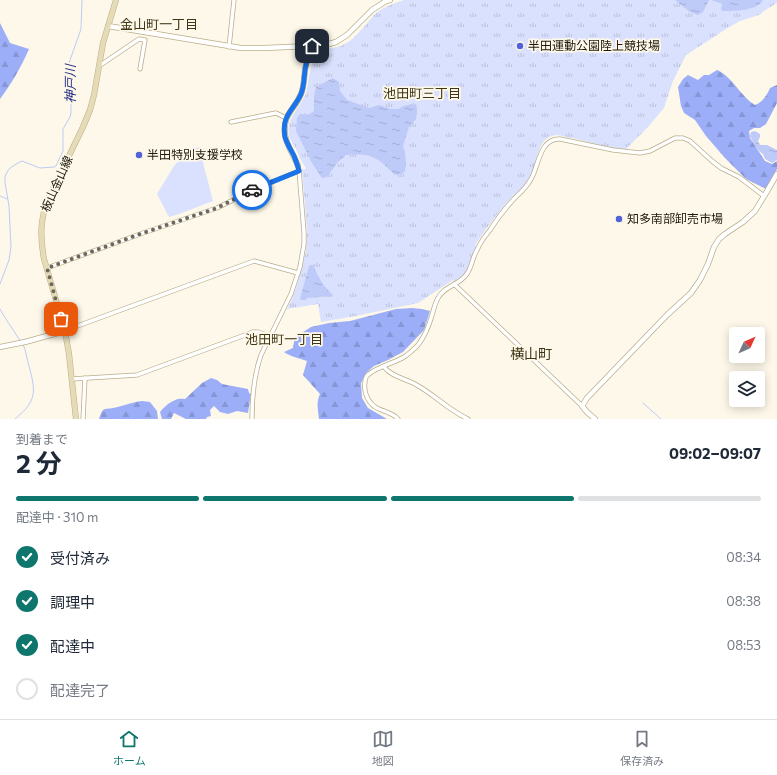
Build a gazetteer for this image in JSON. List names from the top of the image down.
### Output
{
  "streets": {
    "main road": ["板山金山線"]
  },
  "districts": [
    "金山町一丁目",
    "池田町三丁目",
    "池田町一丁目",
    "横山町"
  ],
  "water": ["神戸川"],
  "places": ["半田運動公園陸上競技場", "半田特別支援学校", "知多南部卸売市場"],
  "north": "top right",
  "page": {
    "heading": ["2 分", "到着まで", "09:02–09:07"],
    "bar": "配達中 · 310 m",
    "list": [
      ["受付済み", "08:34"],
      ["調理中", "08:38"],
      ["配達中", "08:53"],
      "配達完了"
    ],
    "tabs": ["ホーム", "地図", "保存済み"]
  }
}
